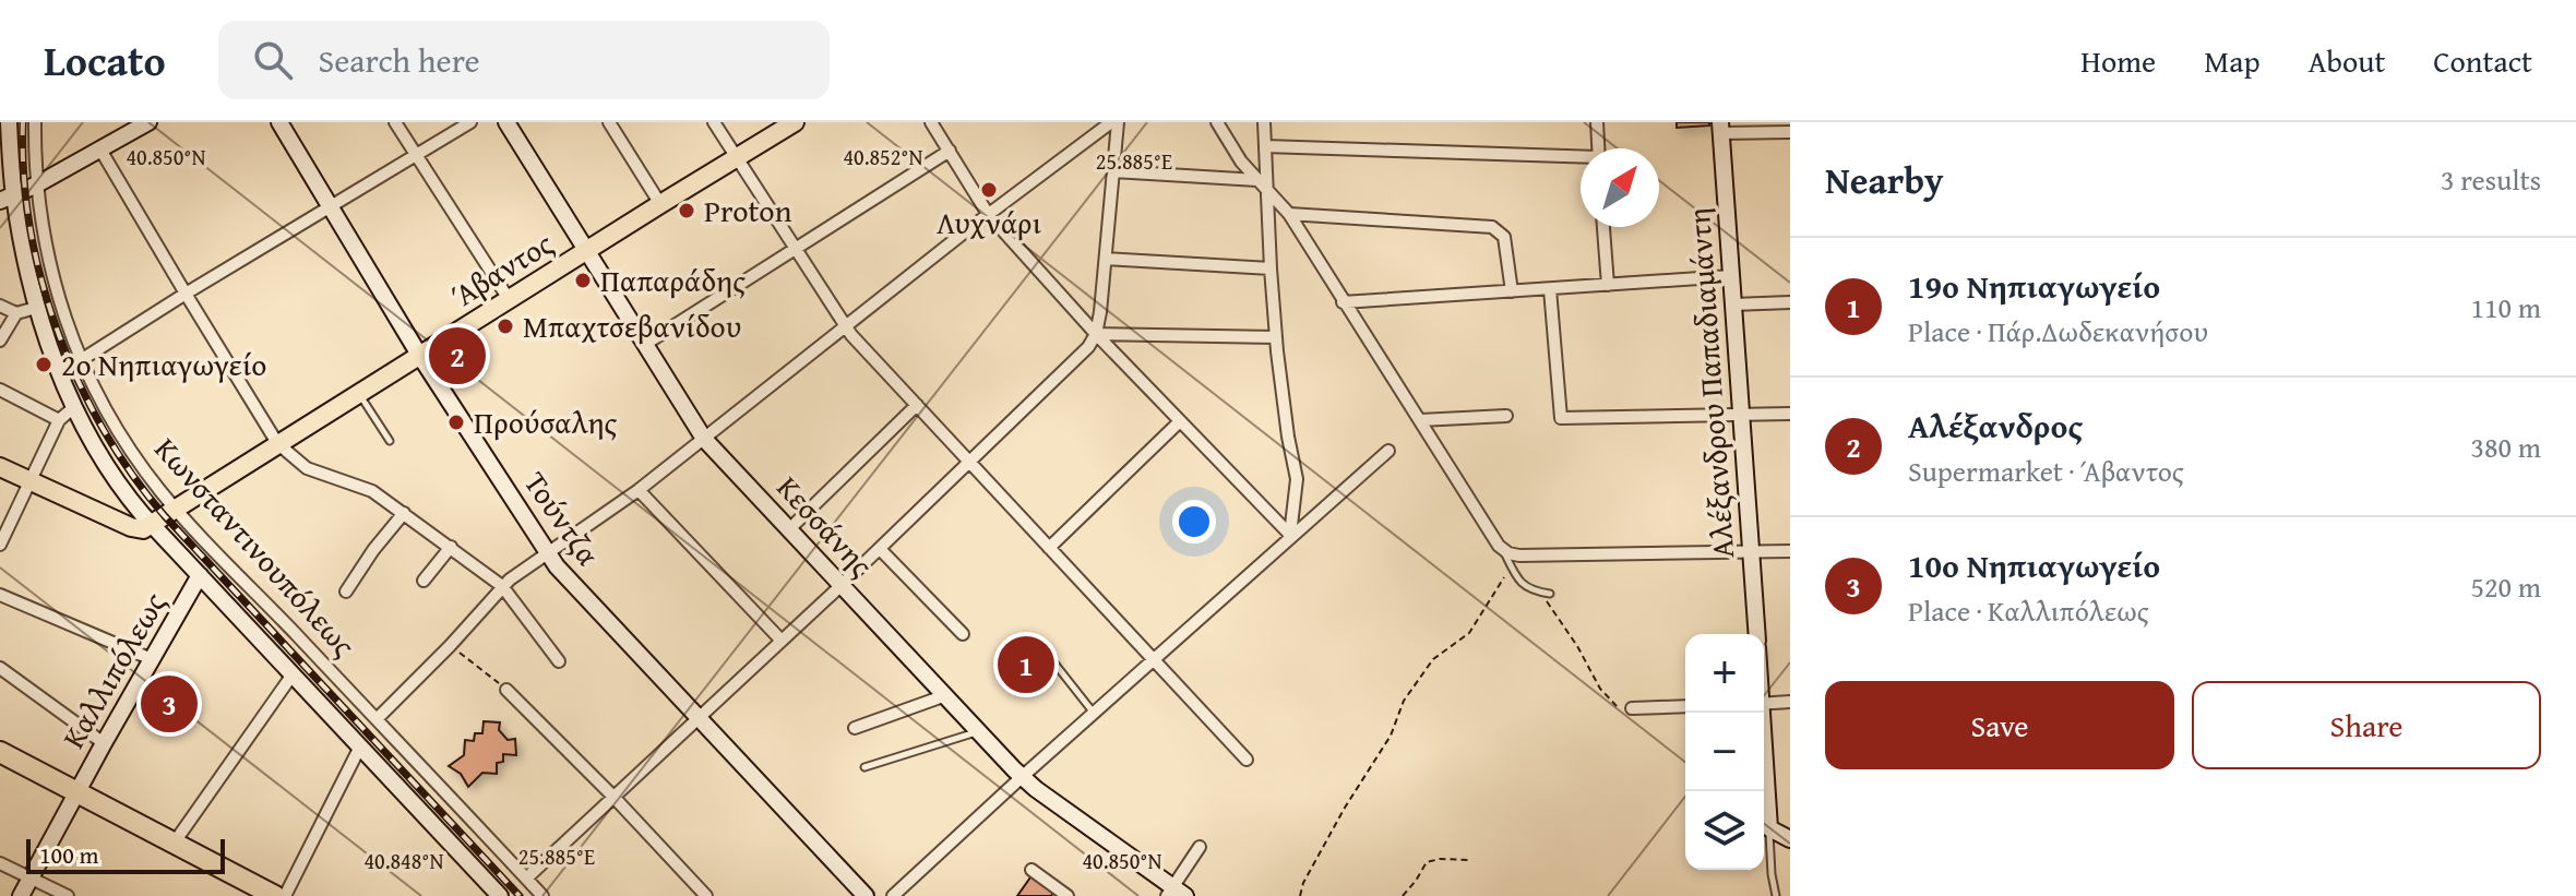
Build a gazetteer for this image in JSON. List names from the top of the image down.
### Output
{
  "streets": {
    "main road": ["Άβαντος"],
    "street": [
      "Αλέξανδρου Παπαδιαμάντη",
      "Τούντζα",
      "Κεσσάνης",
      "Κωνσταντινουπόλεως",
      "Καλλιπόλεως"
    ]
  },
  "crossings": [
    ["Άβαντος", "Τούντζα"],
    ["Άβαντος", "Κεσσάνης"],
    ["Άβαντος", "Κωνσταντινουπόλεως"]
  ],
  "places": [
    "Λυχνάρι",
    "Proton",
    "Παπαράδης",
    "Μπαχτσεβανίδου",
    "2ο Νηπιαγωγείο",
    "Προύσαλης"
  ],
  "scale_bar": "100 m",
  "north": "top right",
  "page": {
    "header": "Locato",
    "search": "Search here",
    "nav": [
      "Home",
      "Map",
      "About",
      "Contact"
    ],
    "heading": ["Nearby", "3 results"],
    "list": [
      {
        "mark": "1",
        "name": "19ο Νηπιαγωγείο",
        "note": "Place · Πάρ.Δωδεκανήσου",
        "value": "110 m"
      },
      {
        "mark": "2",
        "name": "Αλέξανδρος",
        "note": "Supermarket · Άβαντος",
        "value": "380 m"
      },
      {
        "mark": "3",
        "name": "10ο Νηπιαγωγείο",
        "note": "Place · Καλλιπόλεως",
        "value": "520 m"
      }
    ],
    "pins": ["2", "1", "3"],
    "map_buttons": ["+", "−"],
    "buttons": ["Save", "Share"],
    "scale": "100 m"
  },
  "coordinates": [
    "40.850°N",
    "40.852°N",
    "25.885°E",
    "40.848°N"
  ]
}
